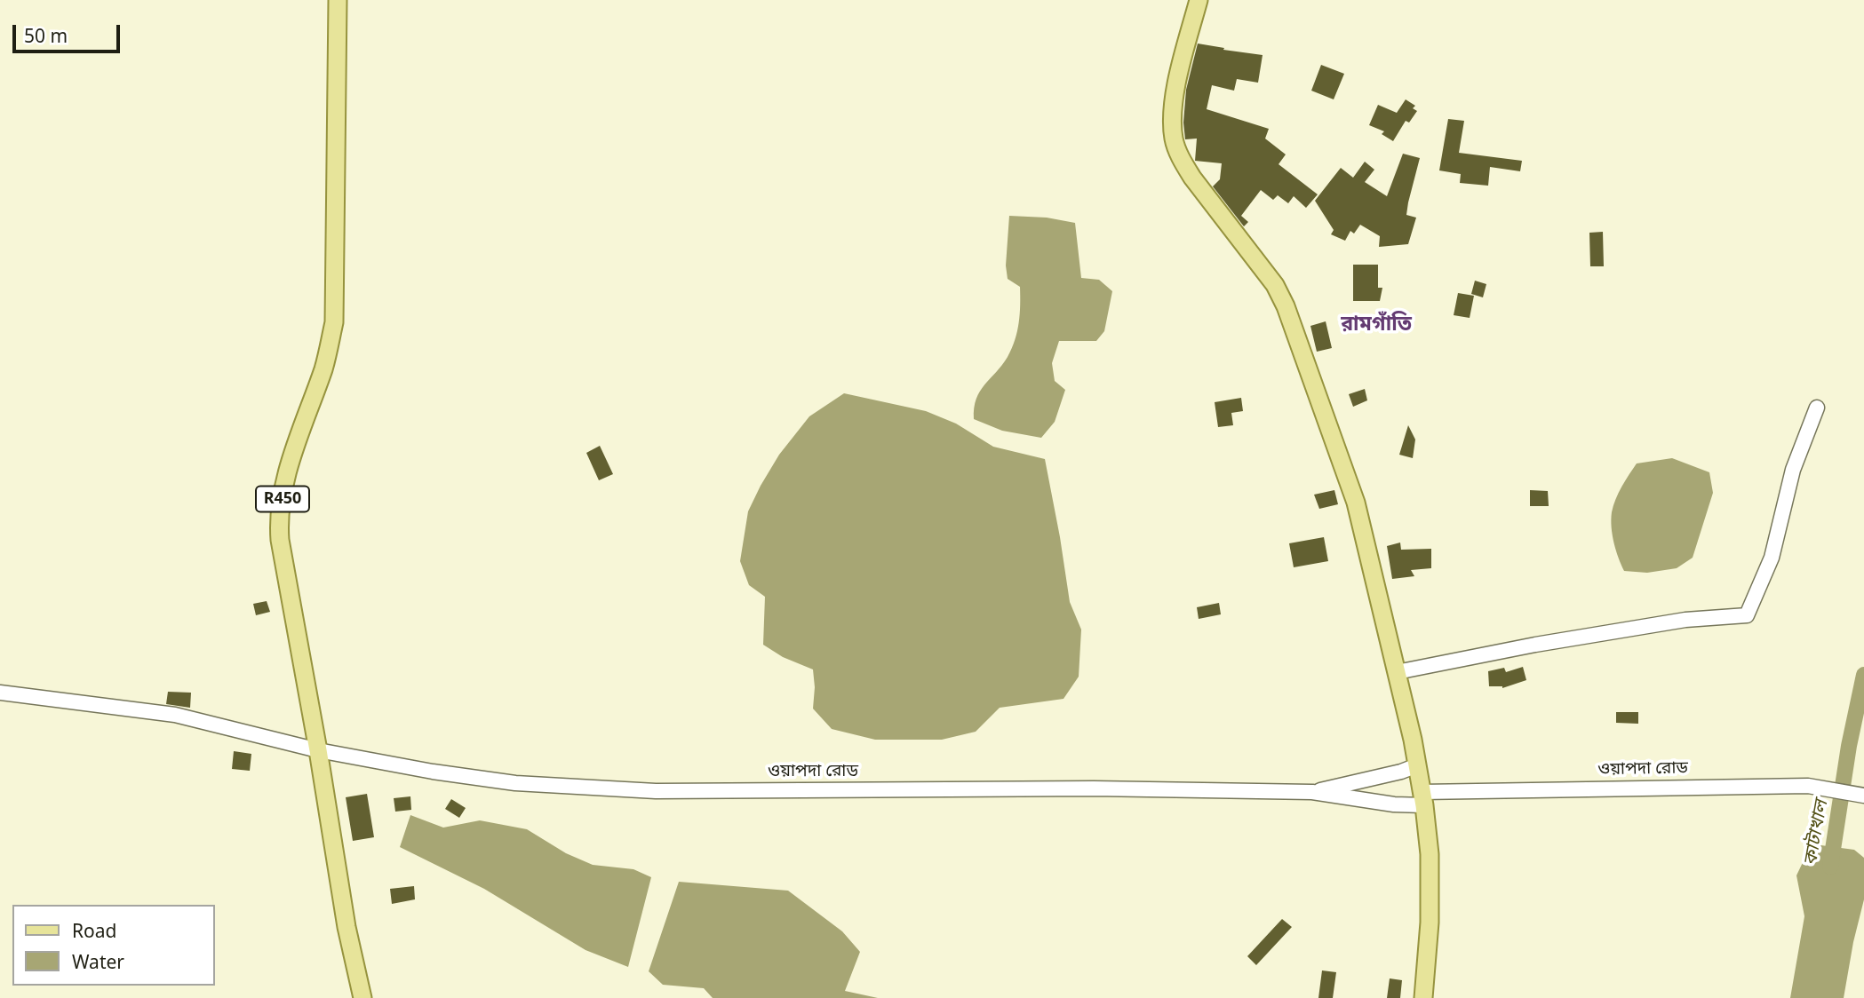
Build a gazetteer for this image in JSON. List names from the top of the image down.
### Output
{
  "streets": {
    "main road": ["R450"],
    "street": ["ওয়াপদা রোড"]
  },
  "crossings": [
    ["R450", "ওয়াপদা রোড"]
  ],
  "districts": ["রামগাঁতি"],
  "water": ["কাটাখাল"],
  "legend": ["Road", "Water"],
  "scale_bar": "50 m"
}
